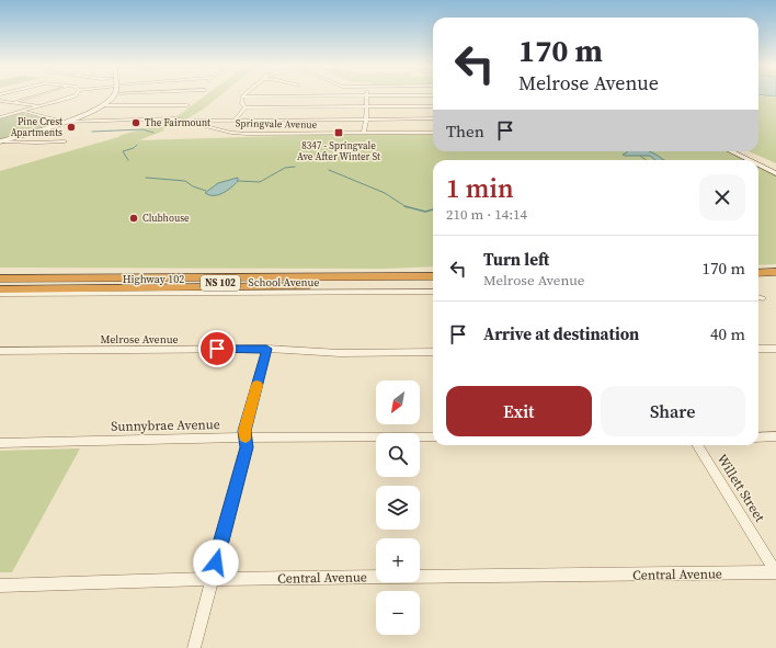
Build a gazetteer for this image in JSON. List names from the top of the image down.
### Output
{
  "streets": {
    "highway": ["Highway 102", "NS 102"],
    "street": [
      "Springvale Avenue",
      "School Avenue",
      "Melrose Avenue",
      "Sunnybrae Avenue",
      "Willett Street",
      "Central Avenue"
    ]
  },
  "crossings": [
    ["Willett Street", "Central Avenue"]
  ],
  "places": {
    "other": ["The Fairmount", "Pine Crest Apartments", "Clubhouse"],
    "transit": ["8347 - Springvale Ave After Winter St"]
  },
  "north": "bottom left",
  "page": {
    "turn": ["170 m", "Melrose Avenue"],
    "then": "Then",
    "heading": ["1 min", "210 m · 14:14"],
    "list": [
      {
        "name": "Turn left",
        "note": "Melrose Avenue",
        "value": "170 m"
      },
      {
        "name": "Arrive at destination",
        "value": "40 m"
      }
    ],
    "buttons": ["Exit", "Share"],
    "map_buttons": ["+", "−"]
  }
}
